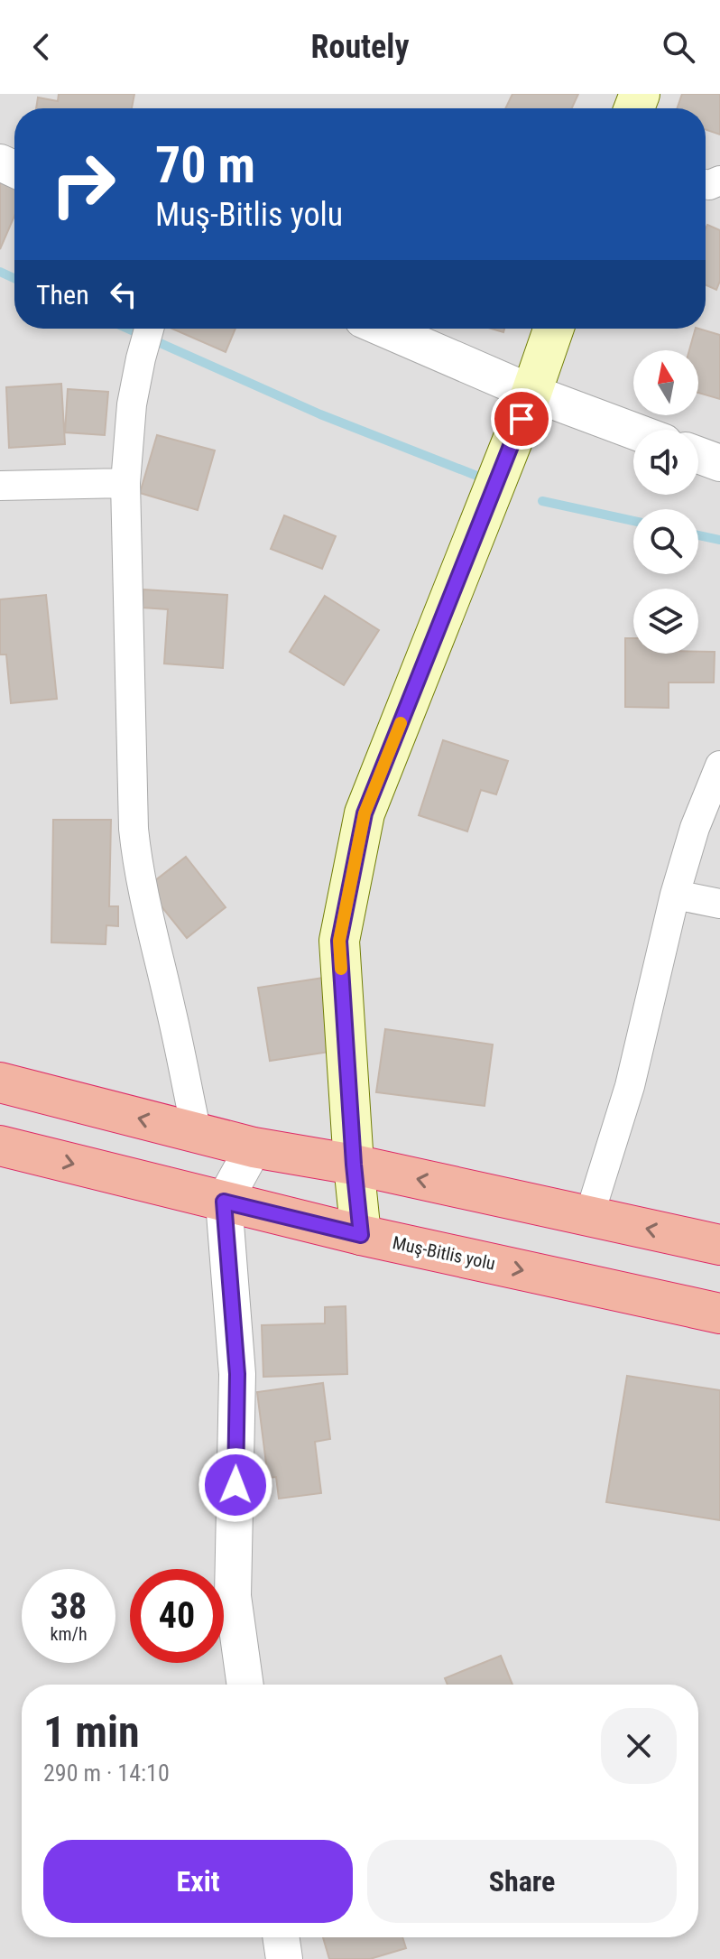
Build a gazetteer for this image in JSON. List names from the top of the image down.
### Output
{
  "streets": {
    "highway": ["Muş-Bitlis yolu"]
  },
  "north": "top",
  "page": {
    "header": "Routely",
    "turn": ["70 m", "Muş-Bitlis yolu"],
    "then": "Then",
    "speed": "38 km/h",
    "limit": "40",
    "heading": ["1 min", "290 m · 14:10"],
    "buttons": ["Exit", "Share"]
  }
}
